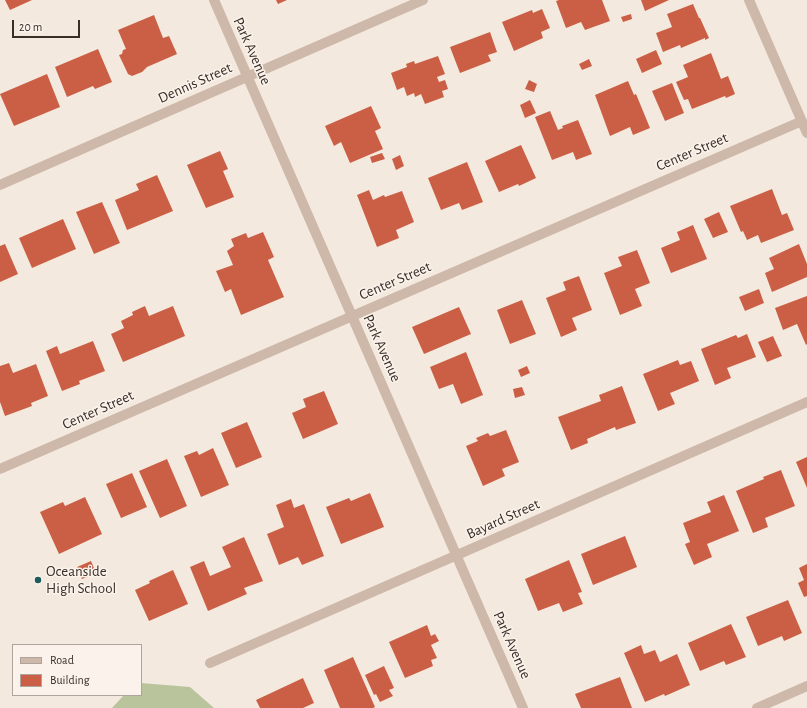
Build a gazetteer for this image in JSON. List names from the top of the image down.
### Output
{
  "streets": {
    "street": [
      "Park Avenue",
      "Dennis Street",
      "Center Street",
      "Bayard Street"
    ]
  },
  "crossings": [
    ["Park Avenue", "Dennis Street"],
    ["Park Avenue", "Center Street"],
    ["Park Avenue", "Bayard Street"]
  ],
  "places": ["Oceanside High School"],
  "legend": ["Road", "Building"],
  "scale_bar": "20 m"
}
